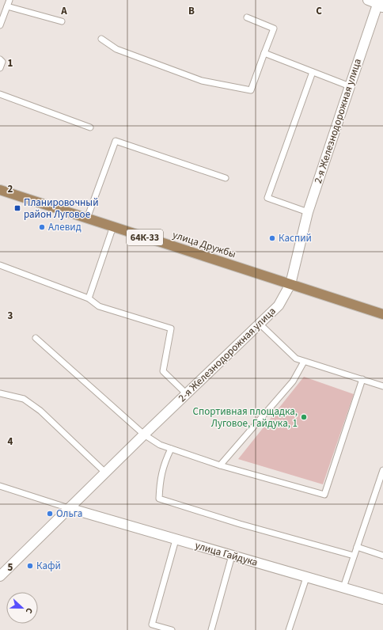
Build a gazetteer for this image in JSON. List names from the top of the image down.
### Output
{
  "streets": {
    "main road": ["64К-33", "улица Дружбы"],
    "street": ["2-я Железнодорожная улица", "улица Гайдука"]
  },
  "crossings": [
    ["2-я Железнодорожная улица", "улица Дружбы"],
    ["2-я Железнодорожная улица", "улица Гайдука"]
  ],
  "places": {
    "transit": ["Планировочный район Луговое"],
    "other": [
      "Алевид",
      "Каспий",
      "Спортивная площадка, Луговое, Гайдука, 1",
      "Ольга",
      "Кафй"
    ]
  },
  "north": "right",
  "grid": {
    "columns": ["A", "B", "C"],
    "rows": [
      "1",
      "2",
      "3",
      "4",
      "5"
    ]
  }
}
